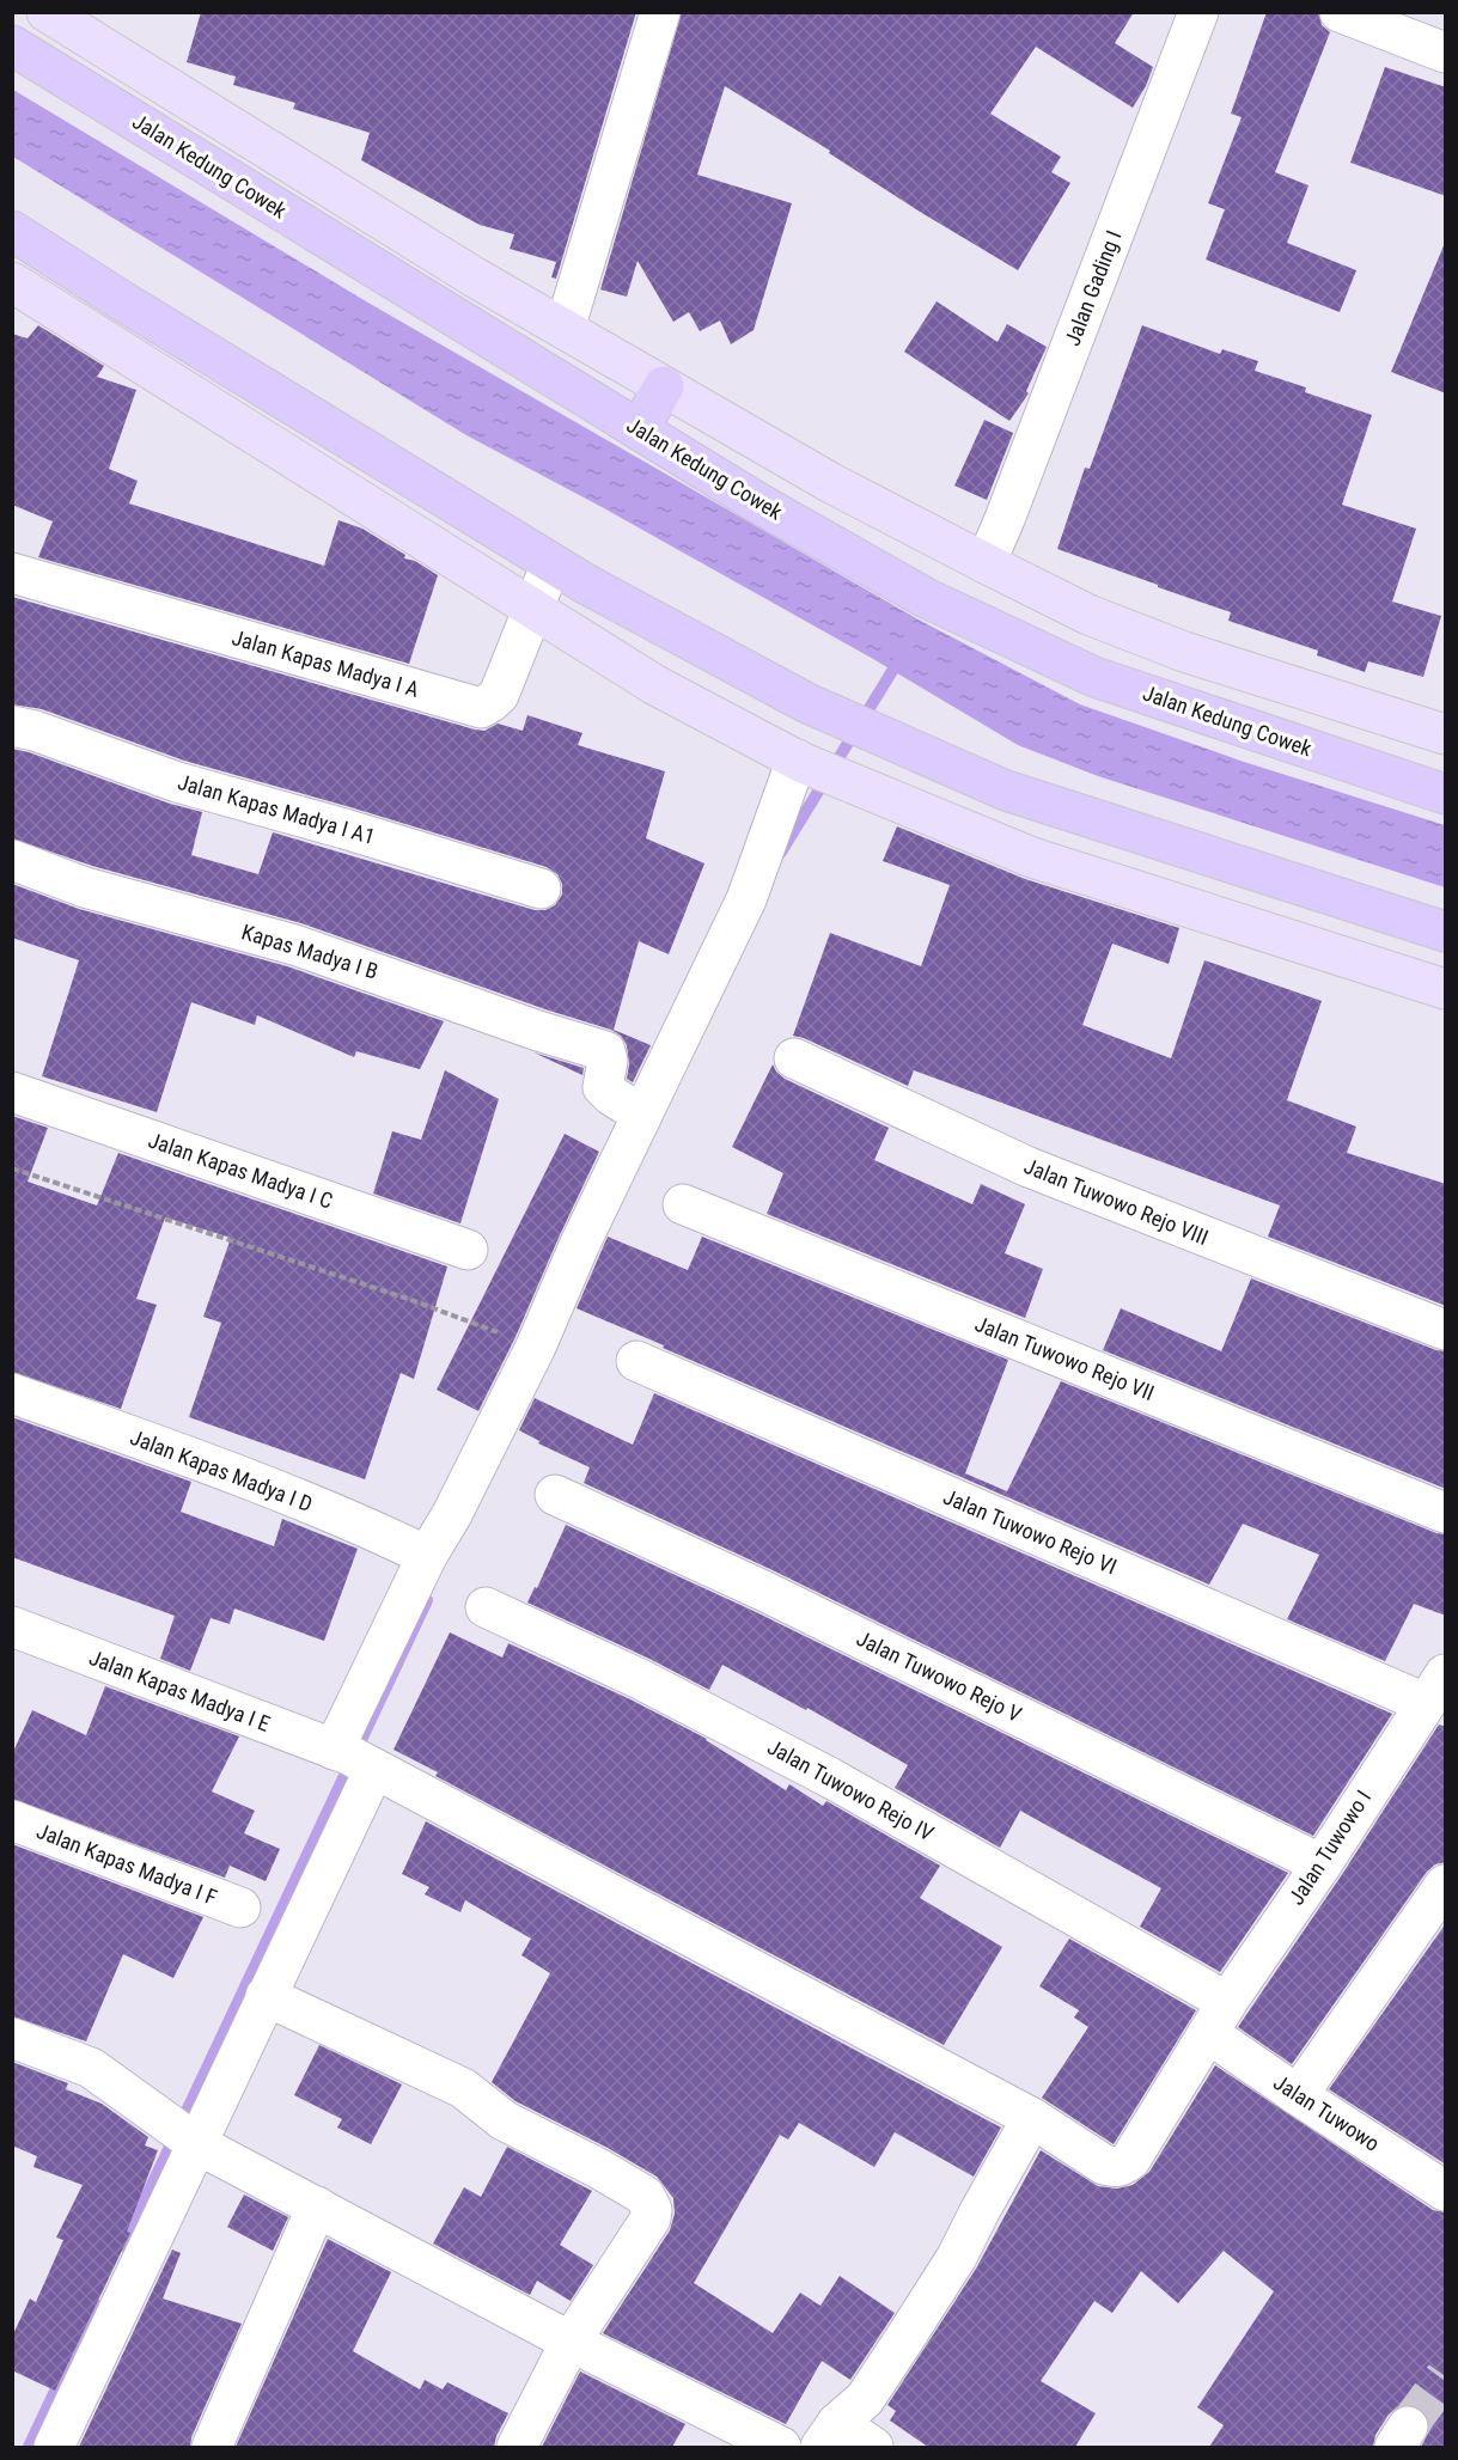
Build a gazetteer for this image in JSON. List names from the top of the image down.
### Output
{
  "streets": {
    "highway": ["Jalan Kedung Cowek"],
    "street": [
      "Jalan Gading I",
      "Jalan Kapas Madya I A",
      "Jalan Kapas Madya I A1",
      "Kapas Madya I B",
      "Jalan Kapas Madya I C",
      "Jalan Tuwowo Rejo VIII",
      "Jalan Tuwowo Rejo VII",
      "Jalan Kapas Madya I D",
      "Jalan Tuwowo Rejo VI",
      "Jalan Tuwowo Rejo V",
      "Jalan Kapas Madya I E",
      "Jalan Tuwowo Rejo IV",
      "Jalan Tuwowo I",
      "Jalan Kapas Madya I F",
      "Jalan Tuwowo"
    ]
  },
  "crossings": [
    ["Jalan Kedung Cowek", "Jalan Gading I"],
    ["Jalan Tuwowo Rejo VI", "Jalan Tuwowo I"],
    ["Jalan Tuwowo Rejo V", "Jalan Tuwowo I"],
    ["Jalan Kapas Madya I E", "Jalan Tuwowo I"],
    ["Jalan Tuwowo Rejo IV", "Jalan Tuwowo I"],
    ["Jalan Tuwowo Rejo IV", "Jalan Tuwowo"],
    ["Jalan Tuwowo I", "Jalan Tuwowo"]
  ]
}
